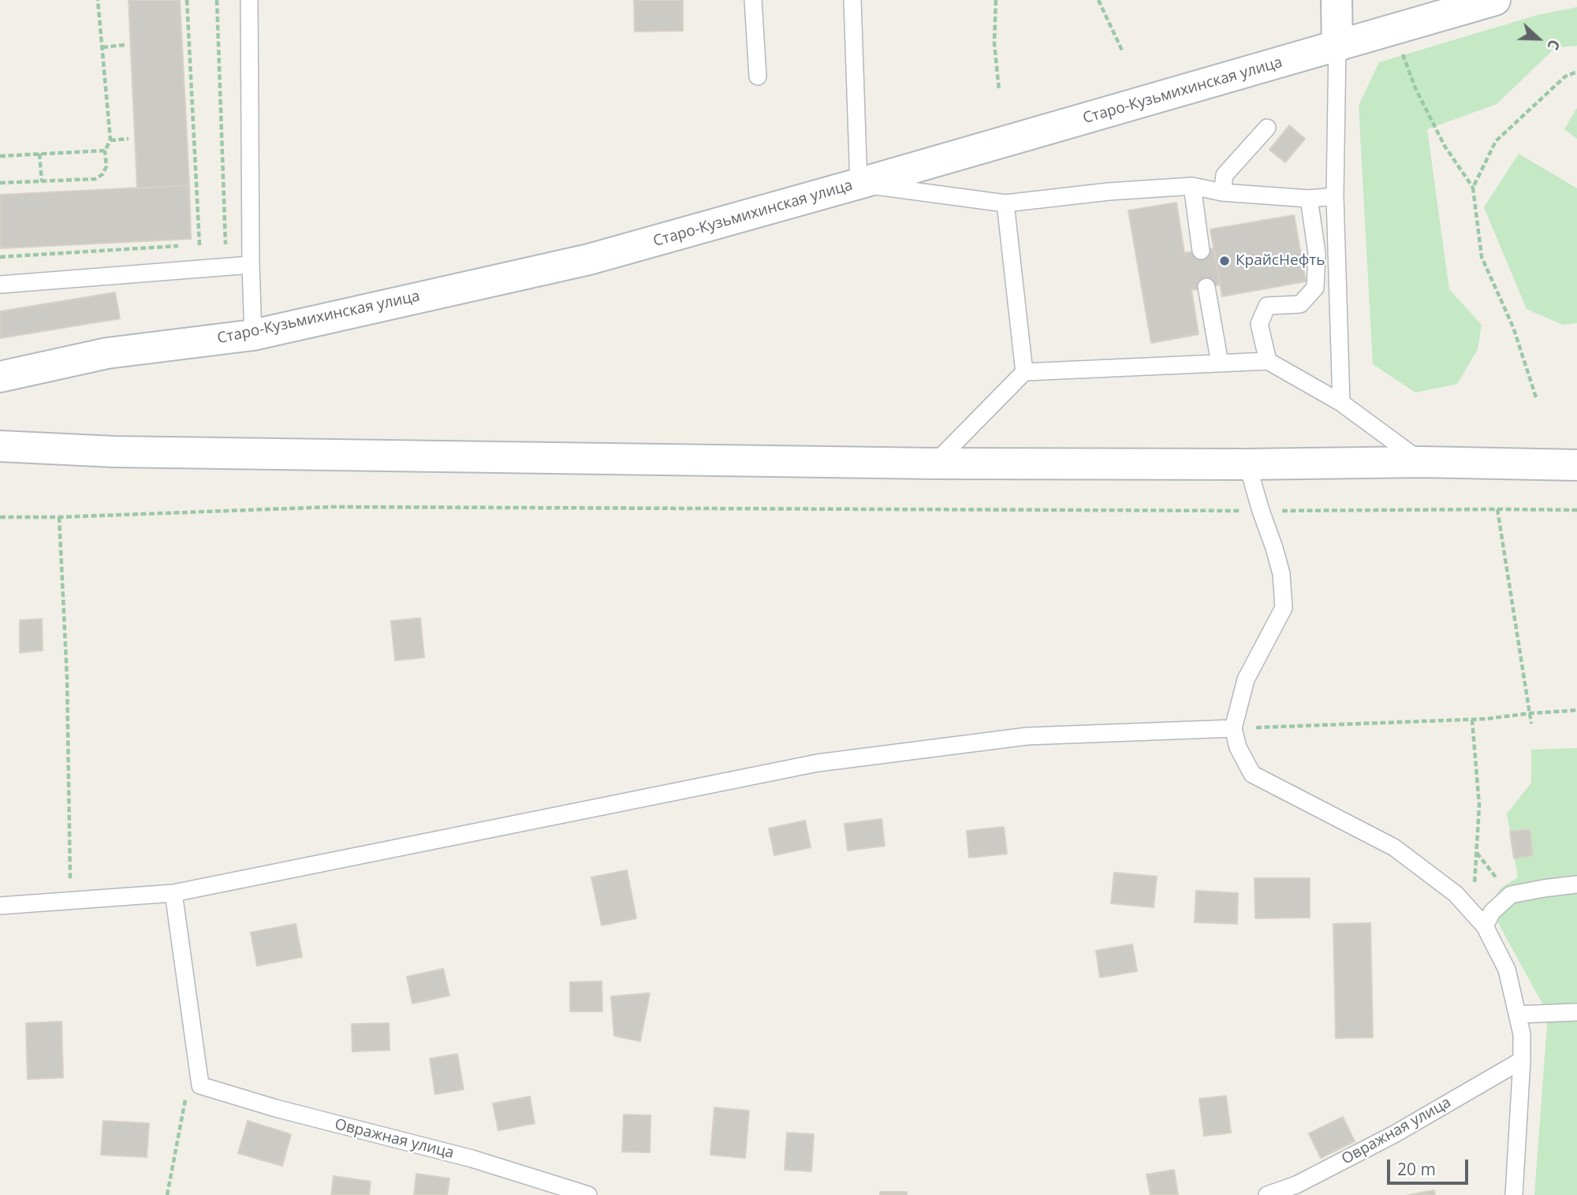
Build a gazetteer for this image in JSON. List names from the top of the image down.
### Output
{
  "streets": {
    "street": ["Старо-Кузьмихинская улица"],
    "lane": ["Овражная улица"]
  },
  "places": ["КрайсНефть"],
  "scale_bar": "20 m",
  "north": "right"
}
